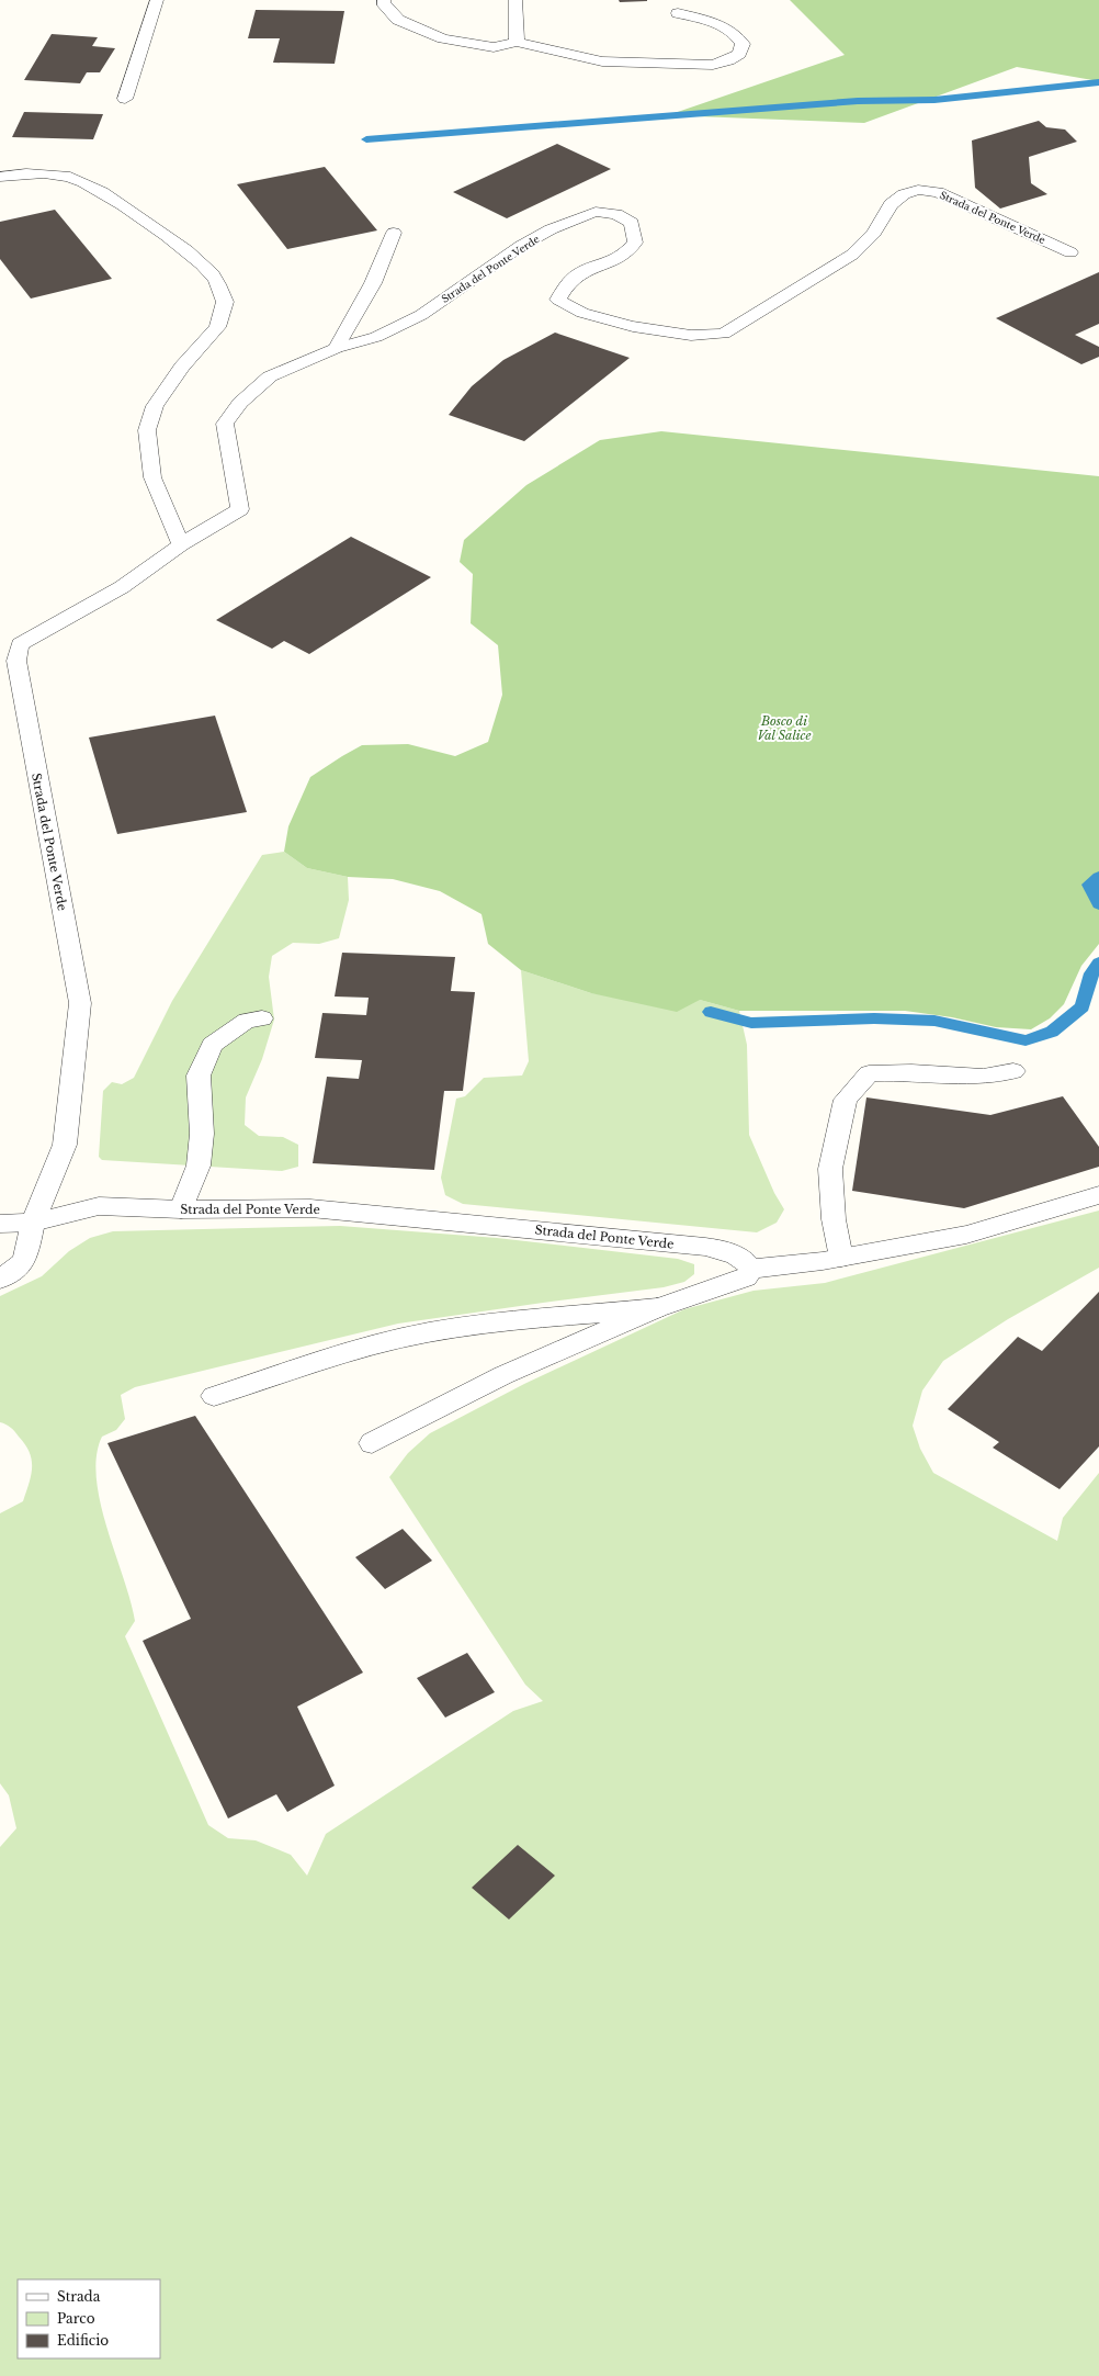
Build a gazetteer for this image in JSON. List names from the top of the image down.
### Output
{
  "streets": {
    "street": ["Strada del Ponte Verde"]
  },
  "parks": ["Bosco di Val Salice"],
  "legend": ["Strada", "Parco", "Edificio"]
}
